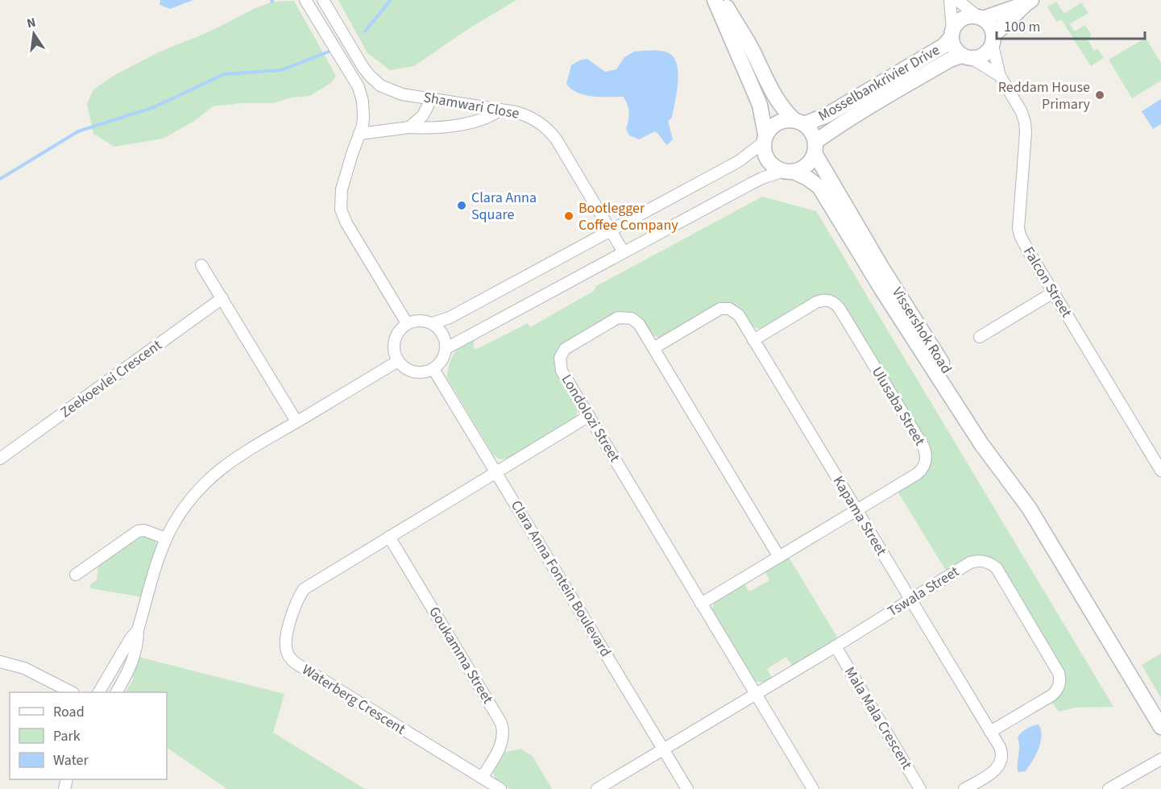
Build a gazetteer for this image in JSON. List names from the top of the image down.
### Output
{
  "streets": {
    "main road": ["Mosselbankrivier Drive", "Vissershok Road"],
    "street": [
      "Shamwari Close",
      "Falcon Street",
      "Zeekoevlei Crescent",
      "Ulusaba Street",
      "Londolozi Street",
      "Kapama Street",
      "Clara Anna Fontein Boulevard",
      "Tswala Street",
      "Goukamma Street",
      "Waterberg Crescent",
      "Mala Mala Crescent"
    ]
  },
  "crossings": [
    ["Mosselbankrivier Drive", "Falcon Street"],
    ["Mosselbankrivier Drive", "Vissershok Road"],
    ["Ulusaba Street", "Londolozi Street"],
    ["Ulusaba Street", "Kapama Street"],
    ["Londolozi Street", "Kapama Street"],
    ["Londolozi Street", "Tswala Street"],
    ["Londolozi Street", "Waterberg Crescent"],
    ["Kapama Street", "Tswala Street"],
    ["Clara Anna Fontein Boulevard", "Tswala Street"],
    ["Clara Anna Fontein Boulevard", "Waterberg Crescent"],
    ["Tswala Street", "Mala Mala Crescent"],
    ["Goukamma Street", "Waterberg Crescent"]
  ],
  "places": ["Reddam House Primary", "Clara Anna Square", "Bootlegger Coffee Company"],
  "legend": ["Road", "Park", "Water"],
  "scale_bar": "100 m",
  "north": "top"
}
